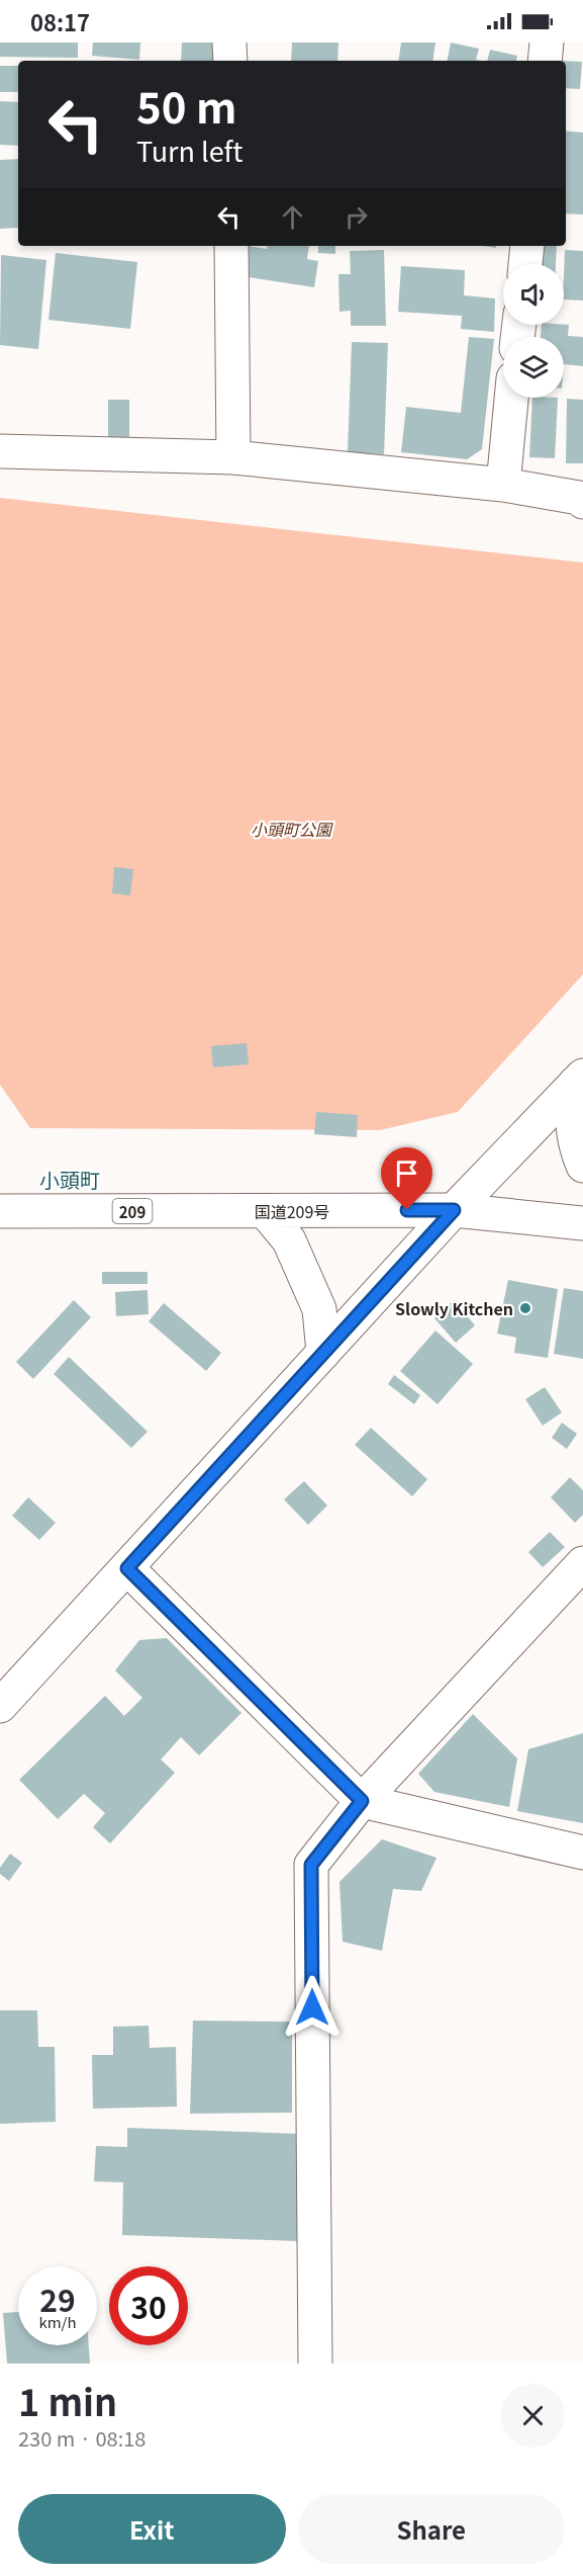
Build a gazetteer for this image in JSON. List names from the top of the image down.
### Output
{
  "streets": {
    "main road": ["209", "国道209号"]
  },
  "districts": ["小頭町"],
  "parks": ["小頭町公園"],
  "places": ["Slowly Kitchen"],
  "page": {
    "status": "08:17",
    "turn": ["50 m", "Turn left"],
    "speed": "29 km/h",
    "limit": "30",
    "heading": ["1 min", "230 m · 08:18"],
    "buttons": ["Exit", "Share"]
  }
}
